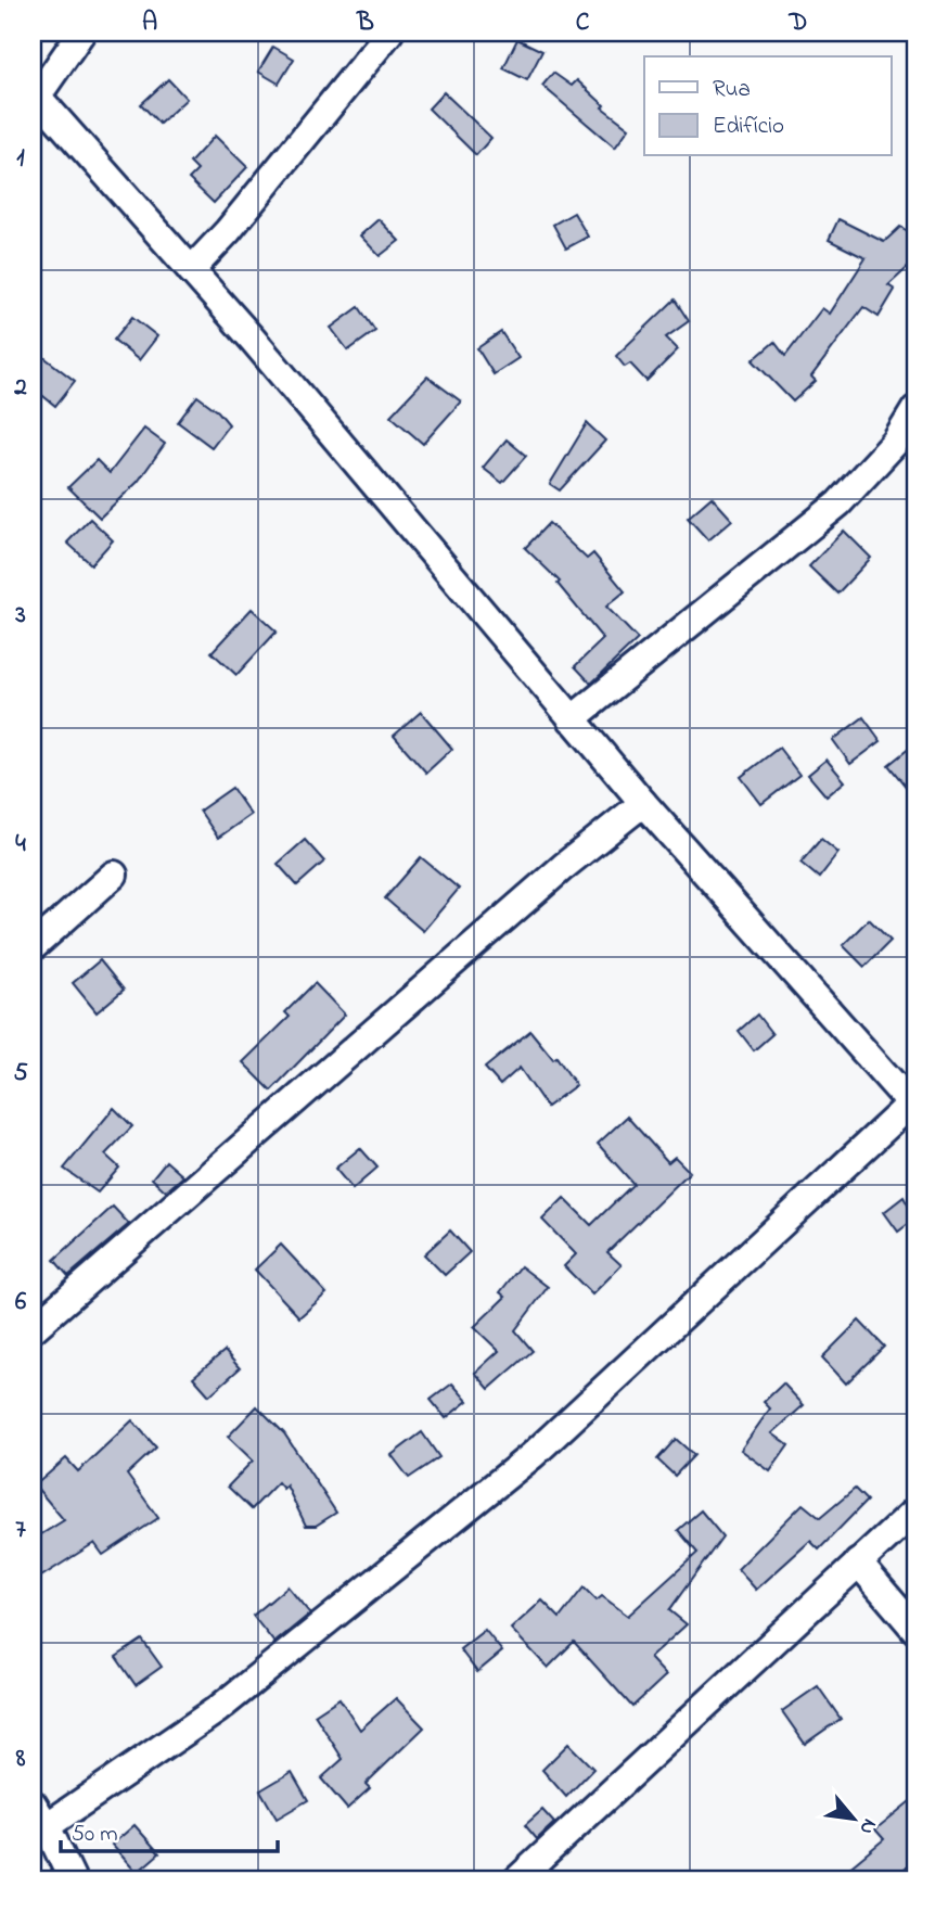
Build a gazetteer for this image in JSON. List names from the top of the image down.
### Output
{
  "legend": ["Rua", "Edifício"],
  "scale_bar": "50 m",
  "north": "bottom right",
  "grid": {
    "columns": [
      "A",
      "B",
      "C",
      "D"
    ],
    "rows": [
      "1",
      "2",
      "3",
      "4",
      "5",
      "6",
      "7",
      "8"
    ]
  }
}
